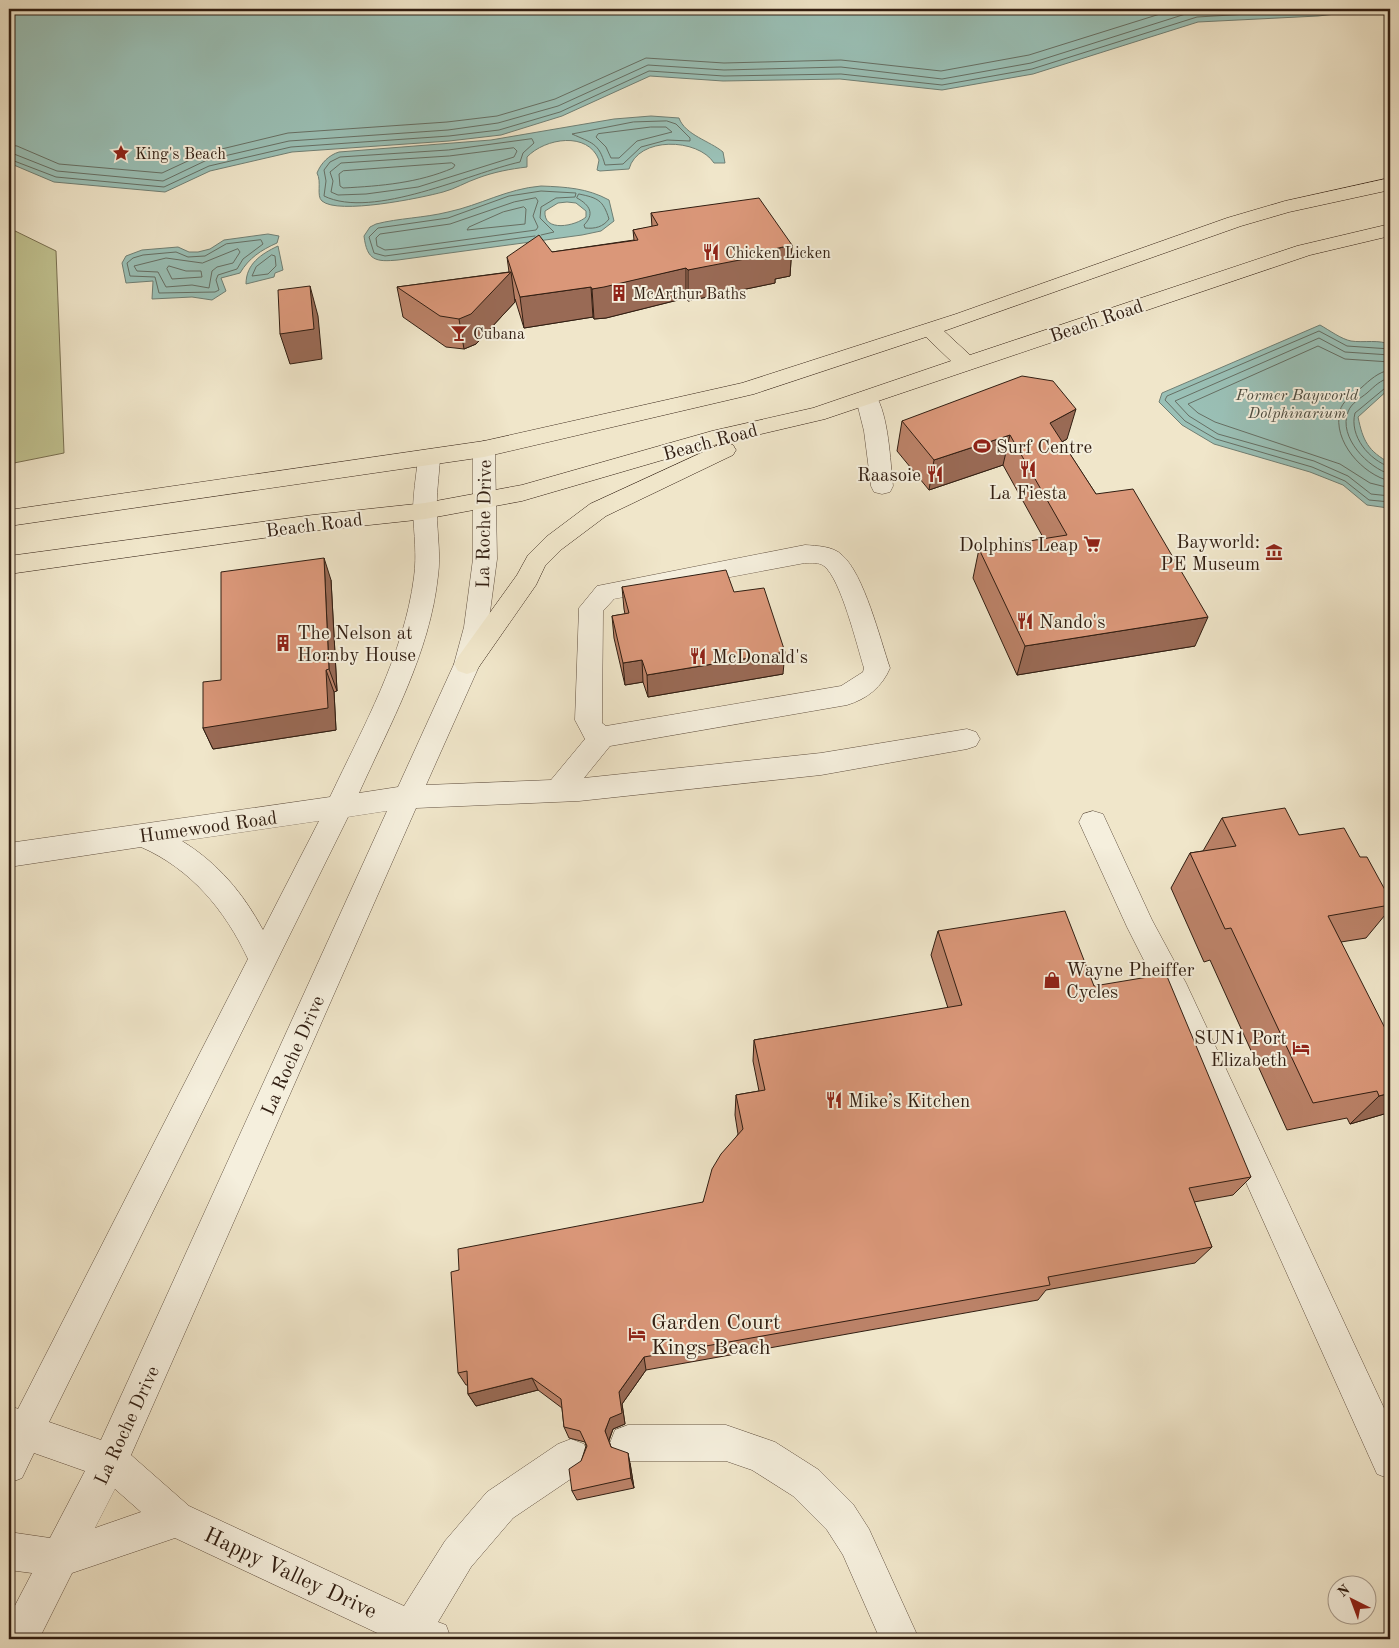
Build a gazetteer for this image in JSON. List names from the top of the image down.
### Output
{
  "streets": {
    "main road": ["Beach Road"],
    "street": ["La Roche Drive", "Humewood Road", "Happy Valley Drive"]
  },
  "crossings": [
    ["Beach Road", "La Roche Drive"],
    ["La Roche Drive", "Humewood Road"],
    ["La Roche Drive", "Happy Valley Drive"]
  ],
  "water": ["Former Bayworld Dolphinarium"],
  "places": {
    "place": ["King's Beach"],
    "restaurant": [
      "Chicken Licken",
      "La Fiesta",
      "Raasoie",
      "Nando's",
      "McDonald's",
      "Mike’s Kitchen"
    ],
    "building": ["McArthur Baths", "The Nelson at Hornby House"],
    "bar": ["Cubana"],
    "sports": ["Surf Centre"],
    "supermarket": ["Dolphins Leap"],
    "museum": ["Bayworld: PE Museum"],
    "shop": ["Wayne Pheiffer Cycles"],
    "hotel": ["SUN1 Port Elizabeth", "Garden Court Kings Beach"]
  },
  "north": "top left"
}
